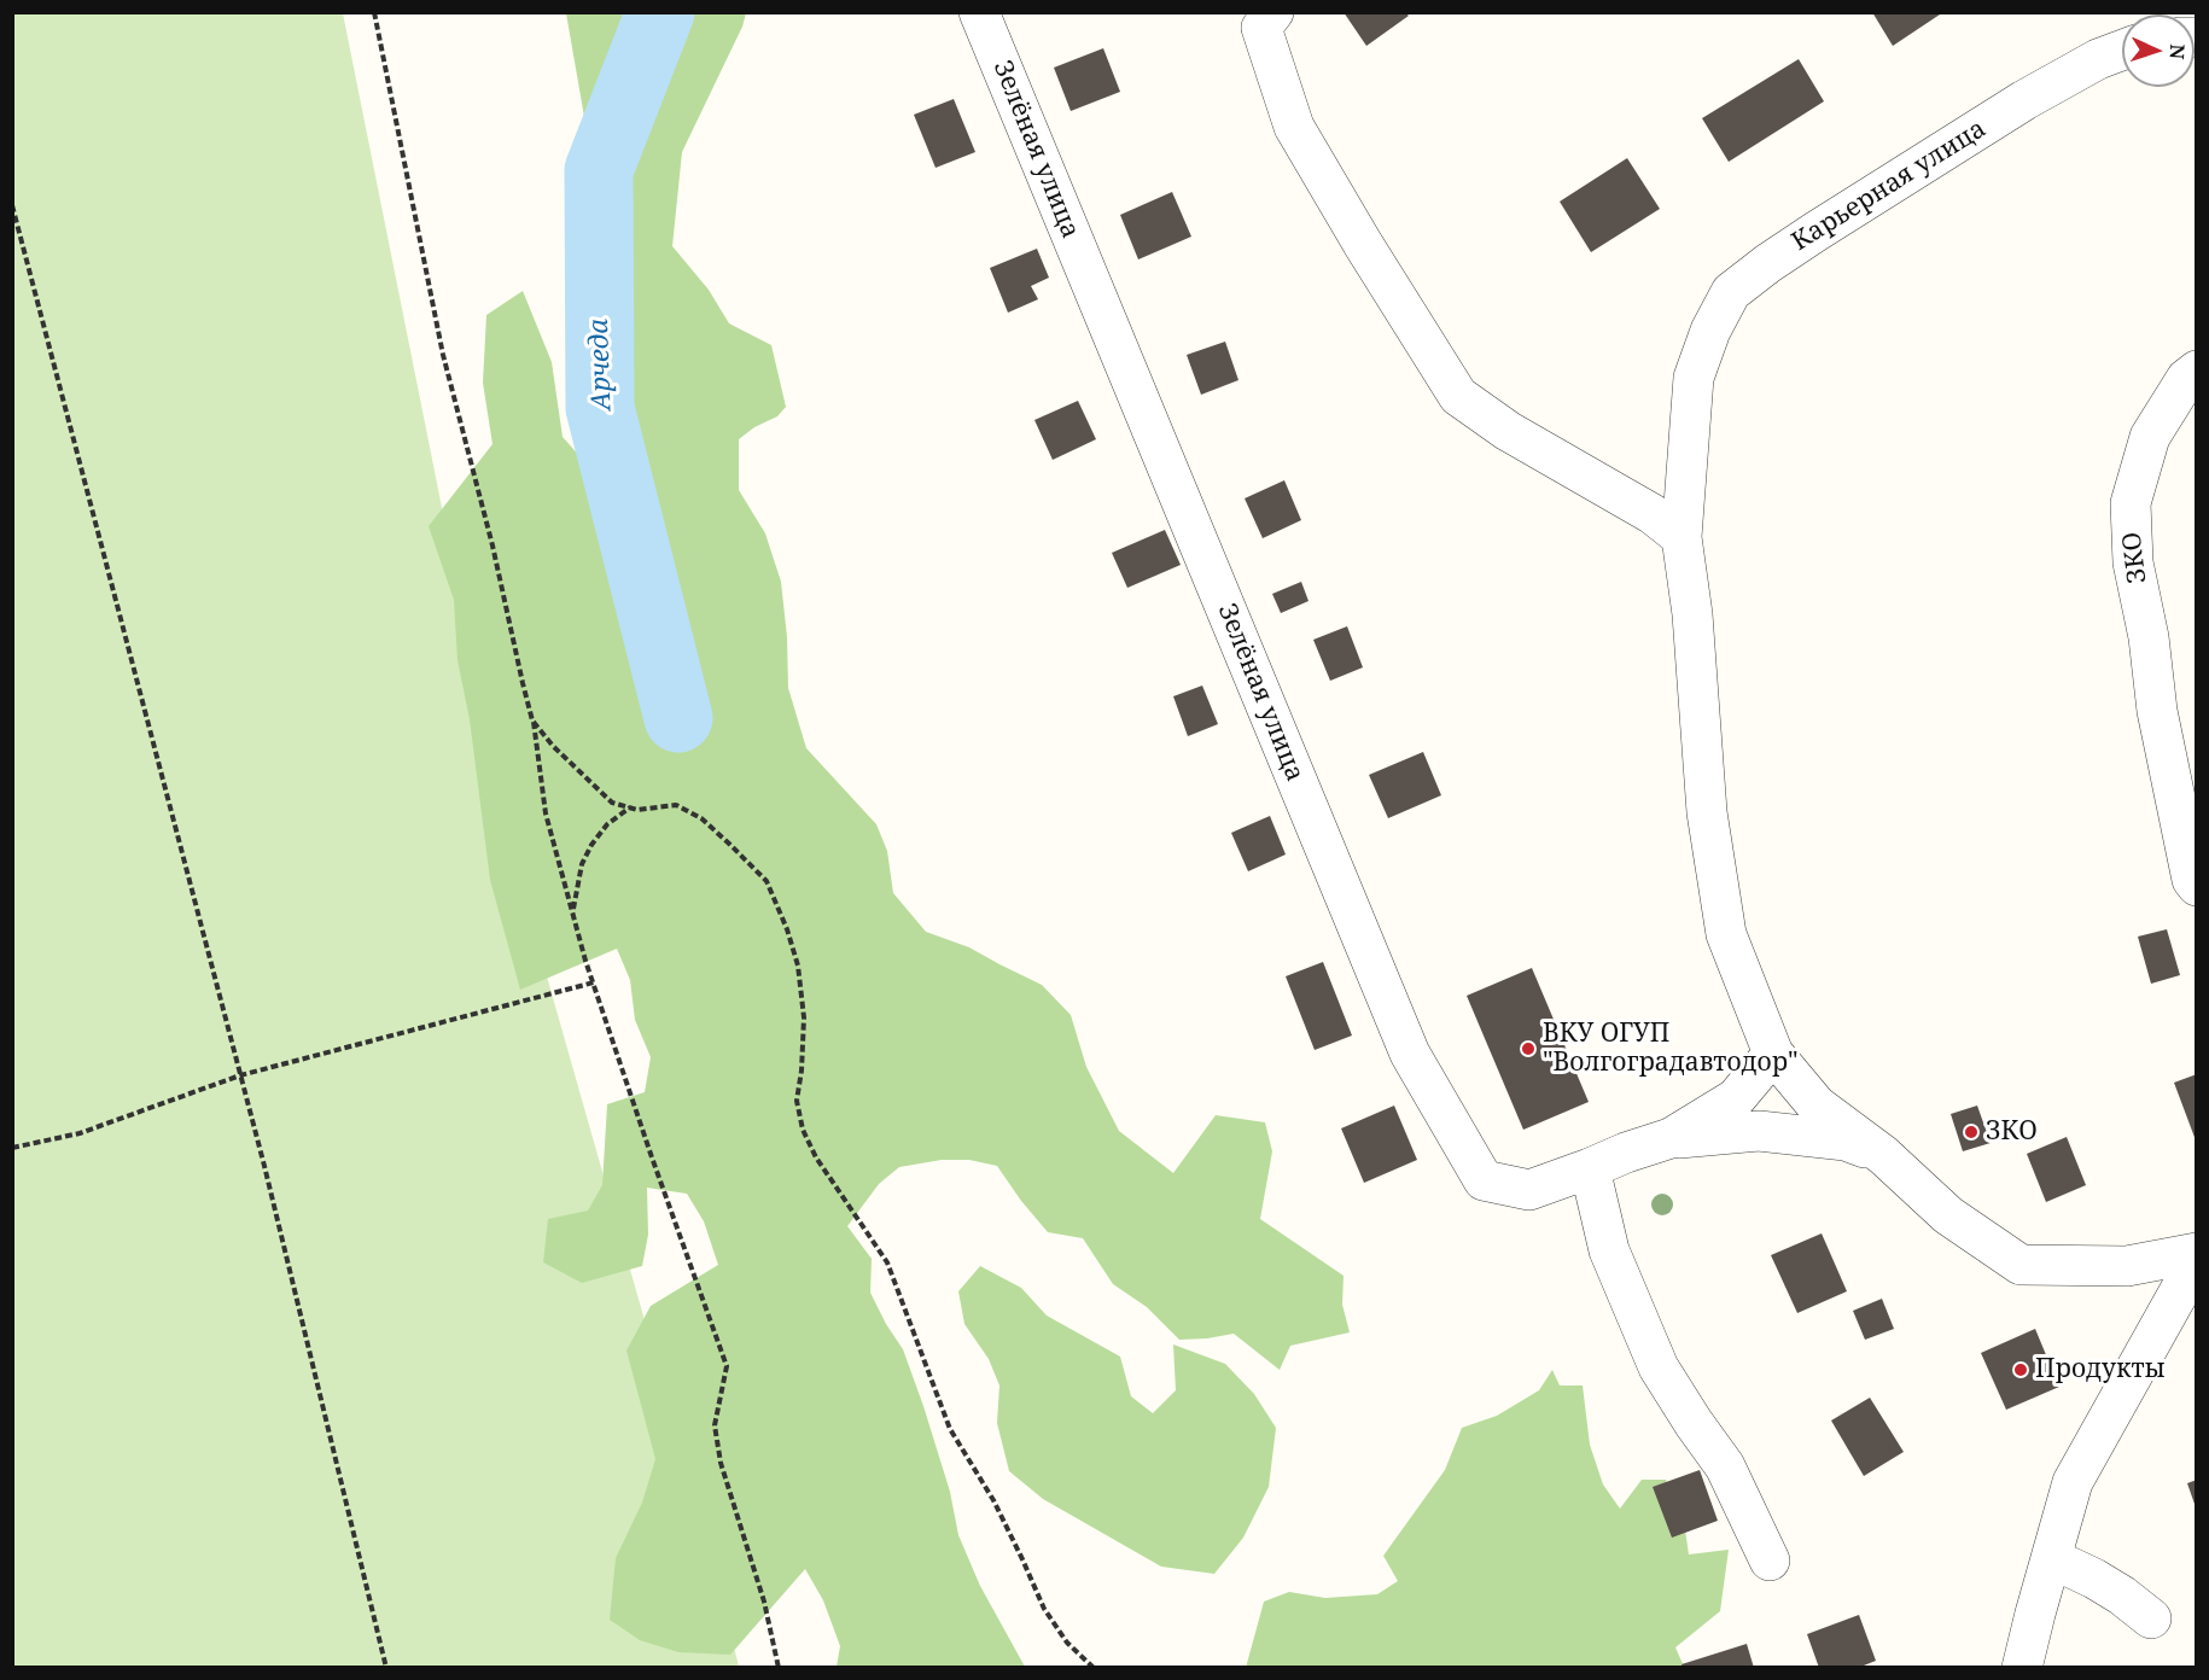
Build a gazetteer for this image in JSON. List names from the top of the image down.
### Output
{
  "streets": {
    "street": ["Зелёная улица", "Карьерная улица", "ЗКО"]
  },
  "crossings": [
    ["Зелёная улица", "Карьерная улица"]
  ],
  "water": ["Арчеда"],
  "places": ["ВКУ ОГУП \"Волгоградавтодор\"", "ЗКО", "Продукты"],
  "north": "right"
}
